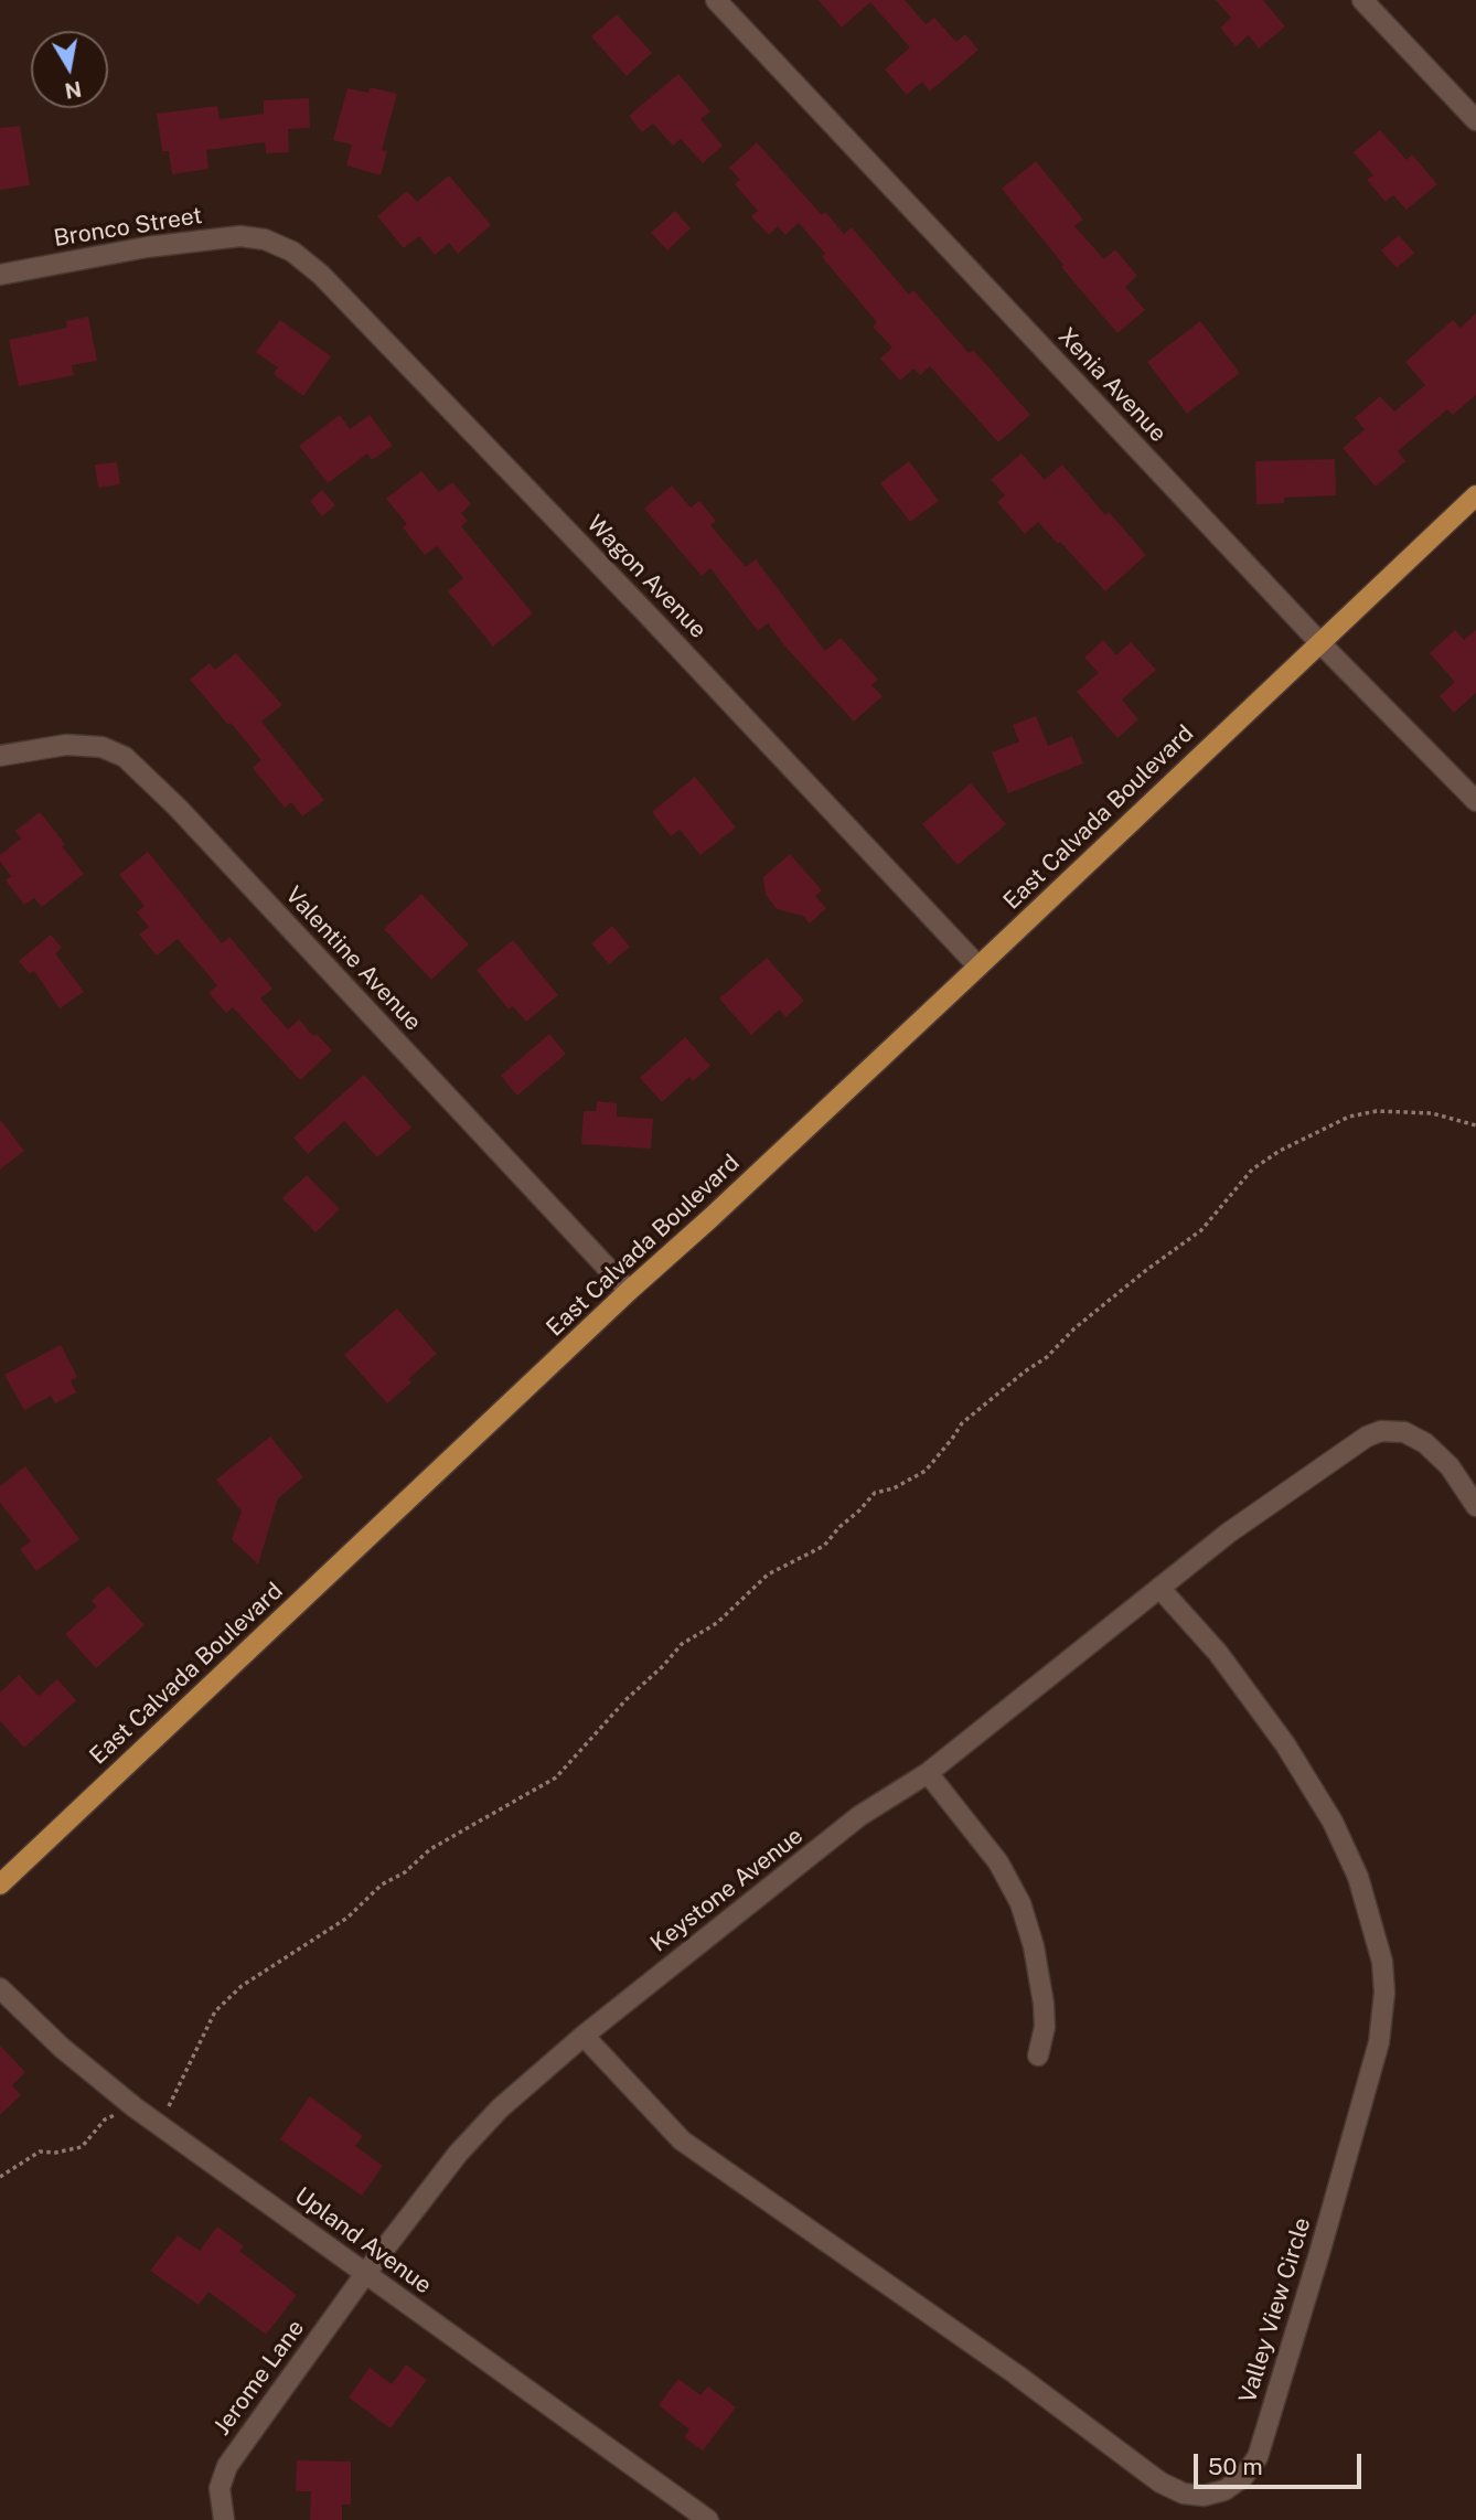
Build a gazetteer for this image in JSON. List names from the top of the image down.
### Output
{
  "streets": {
    "main road": ["East Calvada Boulevard"],
    "street": [
      "Bronco Street",
      "Xenia Avenue",
      "Wagon Avenue",
      "Valentine Avenue",
      "Keystone Avenue",
      "Upland Avenue",
      "Valley View Circle",
      "Jerome Lane"
    ]
  },
  "crossings": [
    ["Bronco Street", "Wagon Avenue"],
    ["Xenia Avenue", "East Calvada Boulevard"],
    ["Wagon Avenue", "East Calvada Boulevard"],
    ["East Calvada Boulevard", "Valentine Avenue"],
    ["Keystone Avenue", "Upland Avenue"],
    ["Keystone Avenue", "Valley View Circle"],
    ["Keystone Avenue", "Jerome Lane"],
    ["Upland Avenue", "Jerome Lane"]
  ],
  "scale_bar": "50 m",
  "north": "bottom"
}
